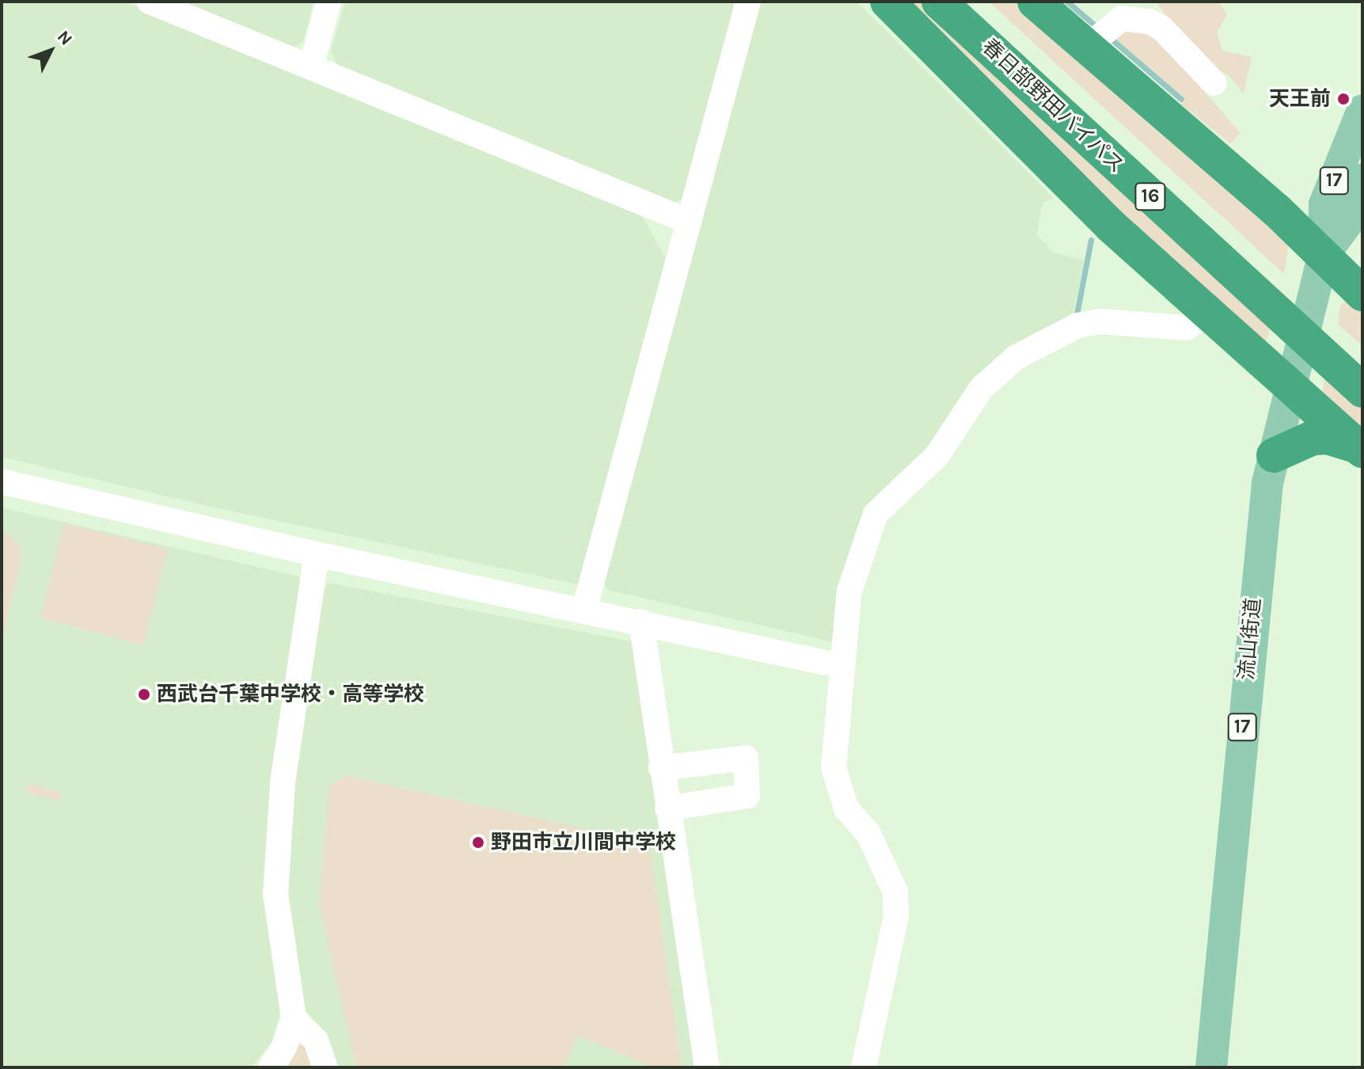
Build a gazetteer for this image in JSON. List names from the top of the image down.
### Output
{
  "streets": {
    "highway": ["春日部野田バイパス", "16"],
    "main road": ["17", "流山街道"]
  },
  "crossings": [
    ["16", "流山街道"]
  ],
  "places": ["天王前", "西武台千葉中学校・高等学校", "野田市立川間中学校"],
  "north": "top right"
}
